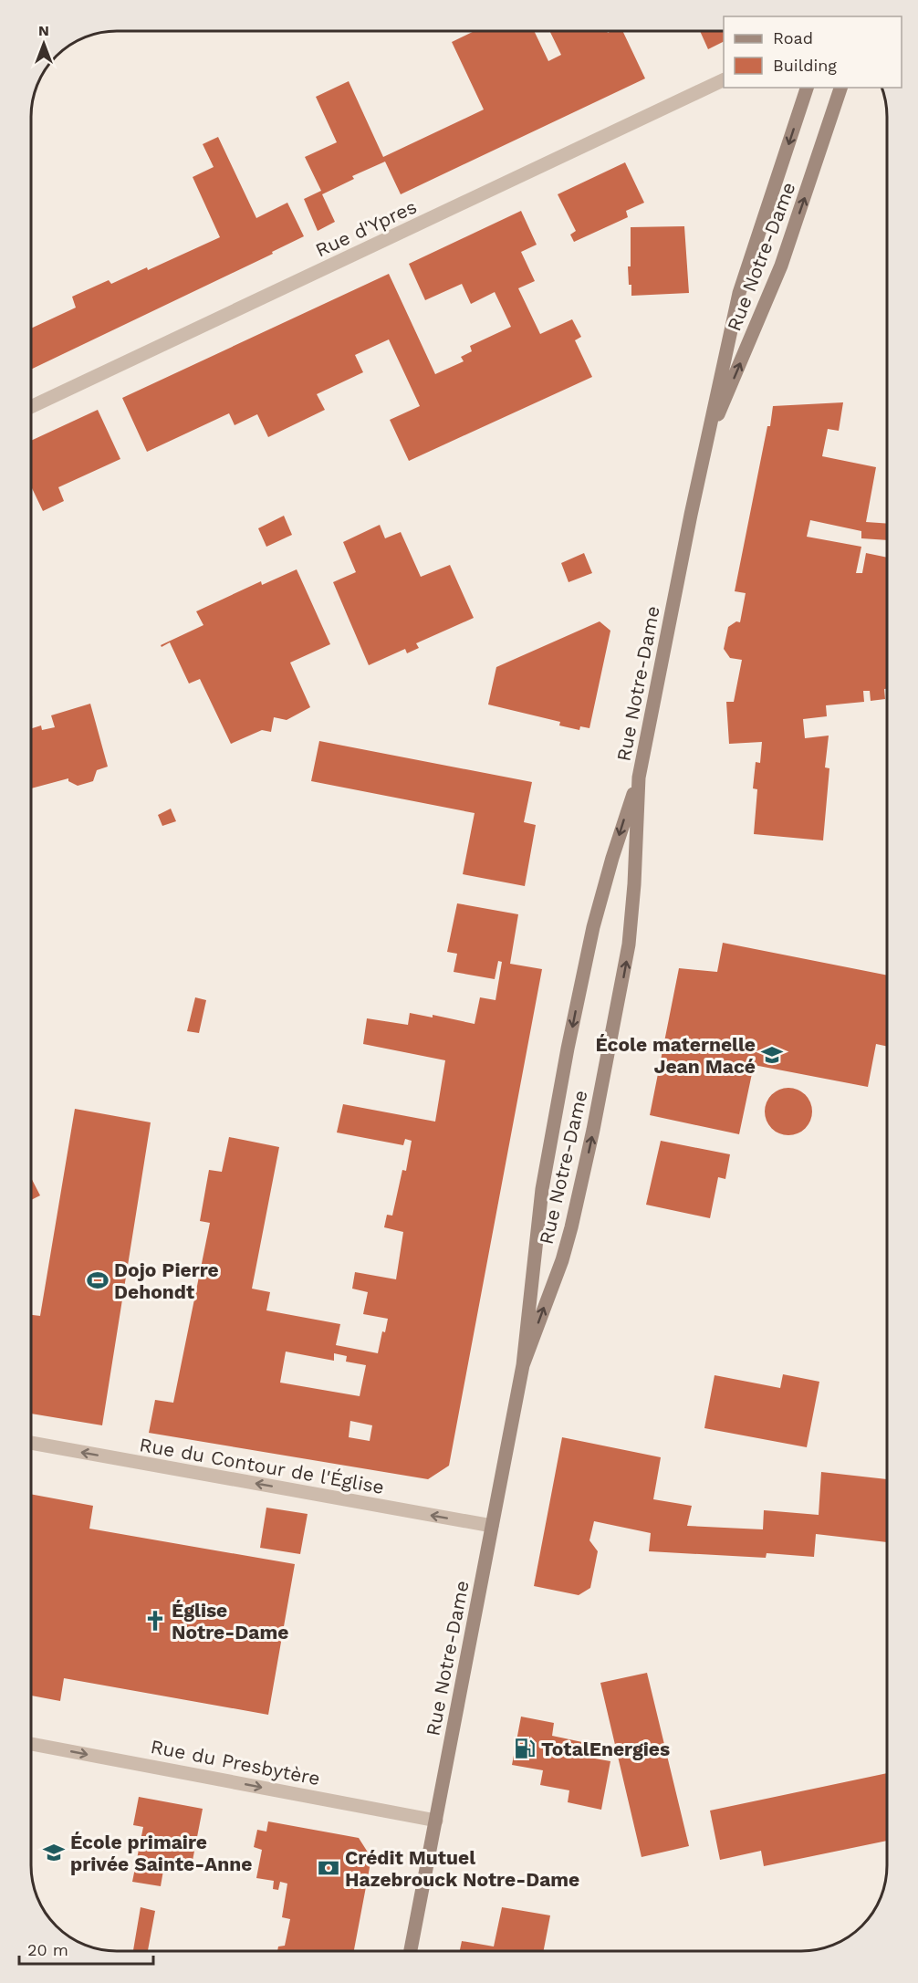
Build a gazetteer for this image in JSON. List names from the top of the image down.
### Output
{
  "streets": {
    "main road": ["Rue Notre-Dame"],
    "street": ["Rue d'Ypres", "Rue du Contour de l'Église", "Rue du Presbytère"]
  },
  "crossings": [
    ["Rue Notre-Dame", "Rue du Contour de l'Église"],
    ["Rue Notre-Dame", "Rue du Presbytère"]
  ],
  "one_way": ["Rue du Contour de l'Église", "Rue du Presbytère"],
  "places": {
    "school or university": ["École maternelle Jean Macé", "École primaire privée Sainte-Anne"],
    "sports": ["Dojo Pierre Dehondt"],
    "church": ["Église Notre-Dame"],
    "fuel station": ["TotalEnergies"],
    "bank": ["Crédit Mutuel Hazebrouck Notre-Dame"]
  },
  "legend": ["Road", "Building"],
  "scale_bar": "20 m",
  "north": "top"
}
